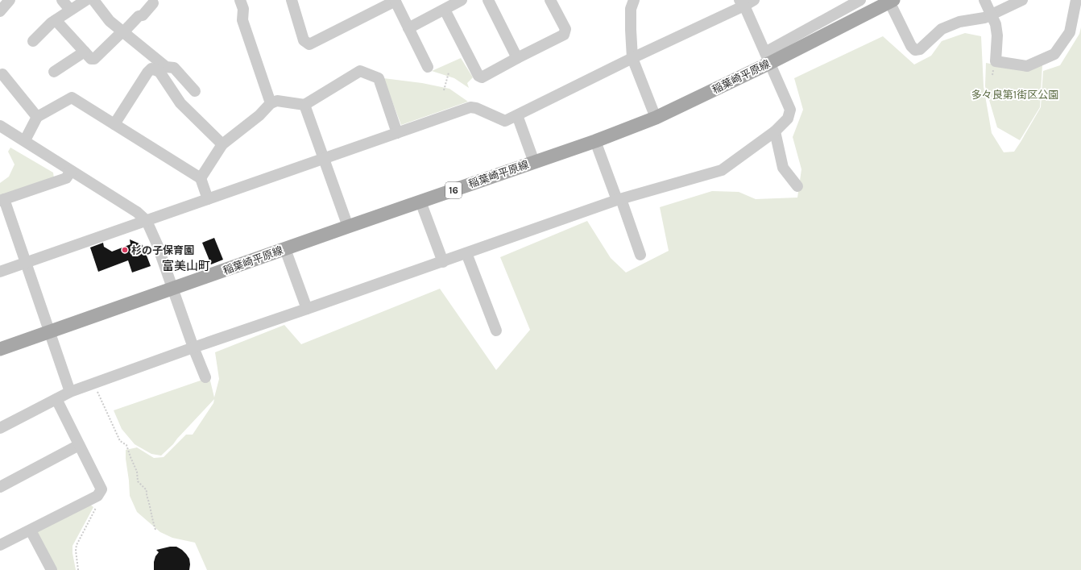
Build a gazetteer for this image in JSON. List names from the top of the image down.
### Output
{
  "streets": {
    "main road": ["稲葉崎平原線", "16"]
  },
  "districts": ["富美山町"],
  "parks": ["多々良第1街区公園"],
  "places": ["杉の子保育園"]
}
